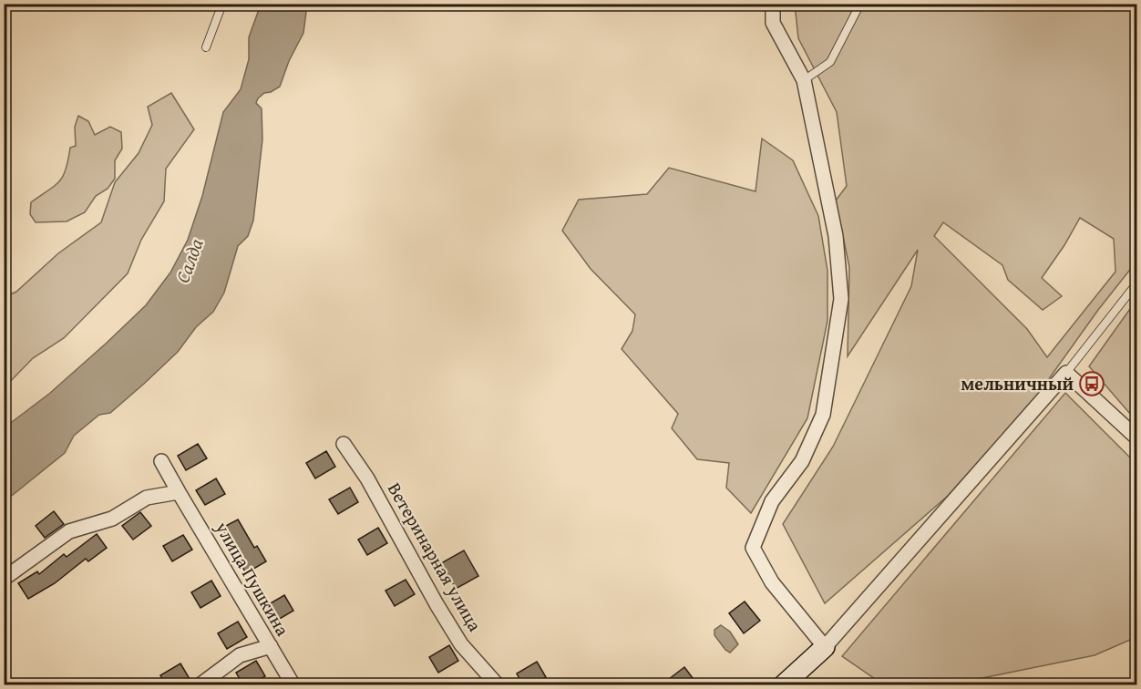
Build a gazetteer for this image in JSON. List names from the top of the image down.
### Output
{
  "streets": {
    "street": ["Ветеринарная улица", "улица Пушкина"]
  },
  "water": ["Салда"],
  "places": {
    "bus stop": ["мельничный"]
  }
}
